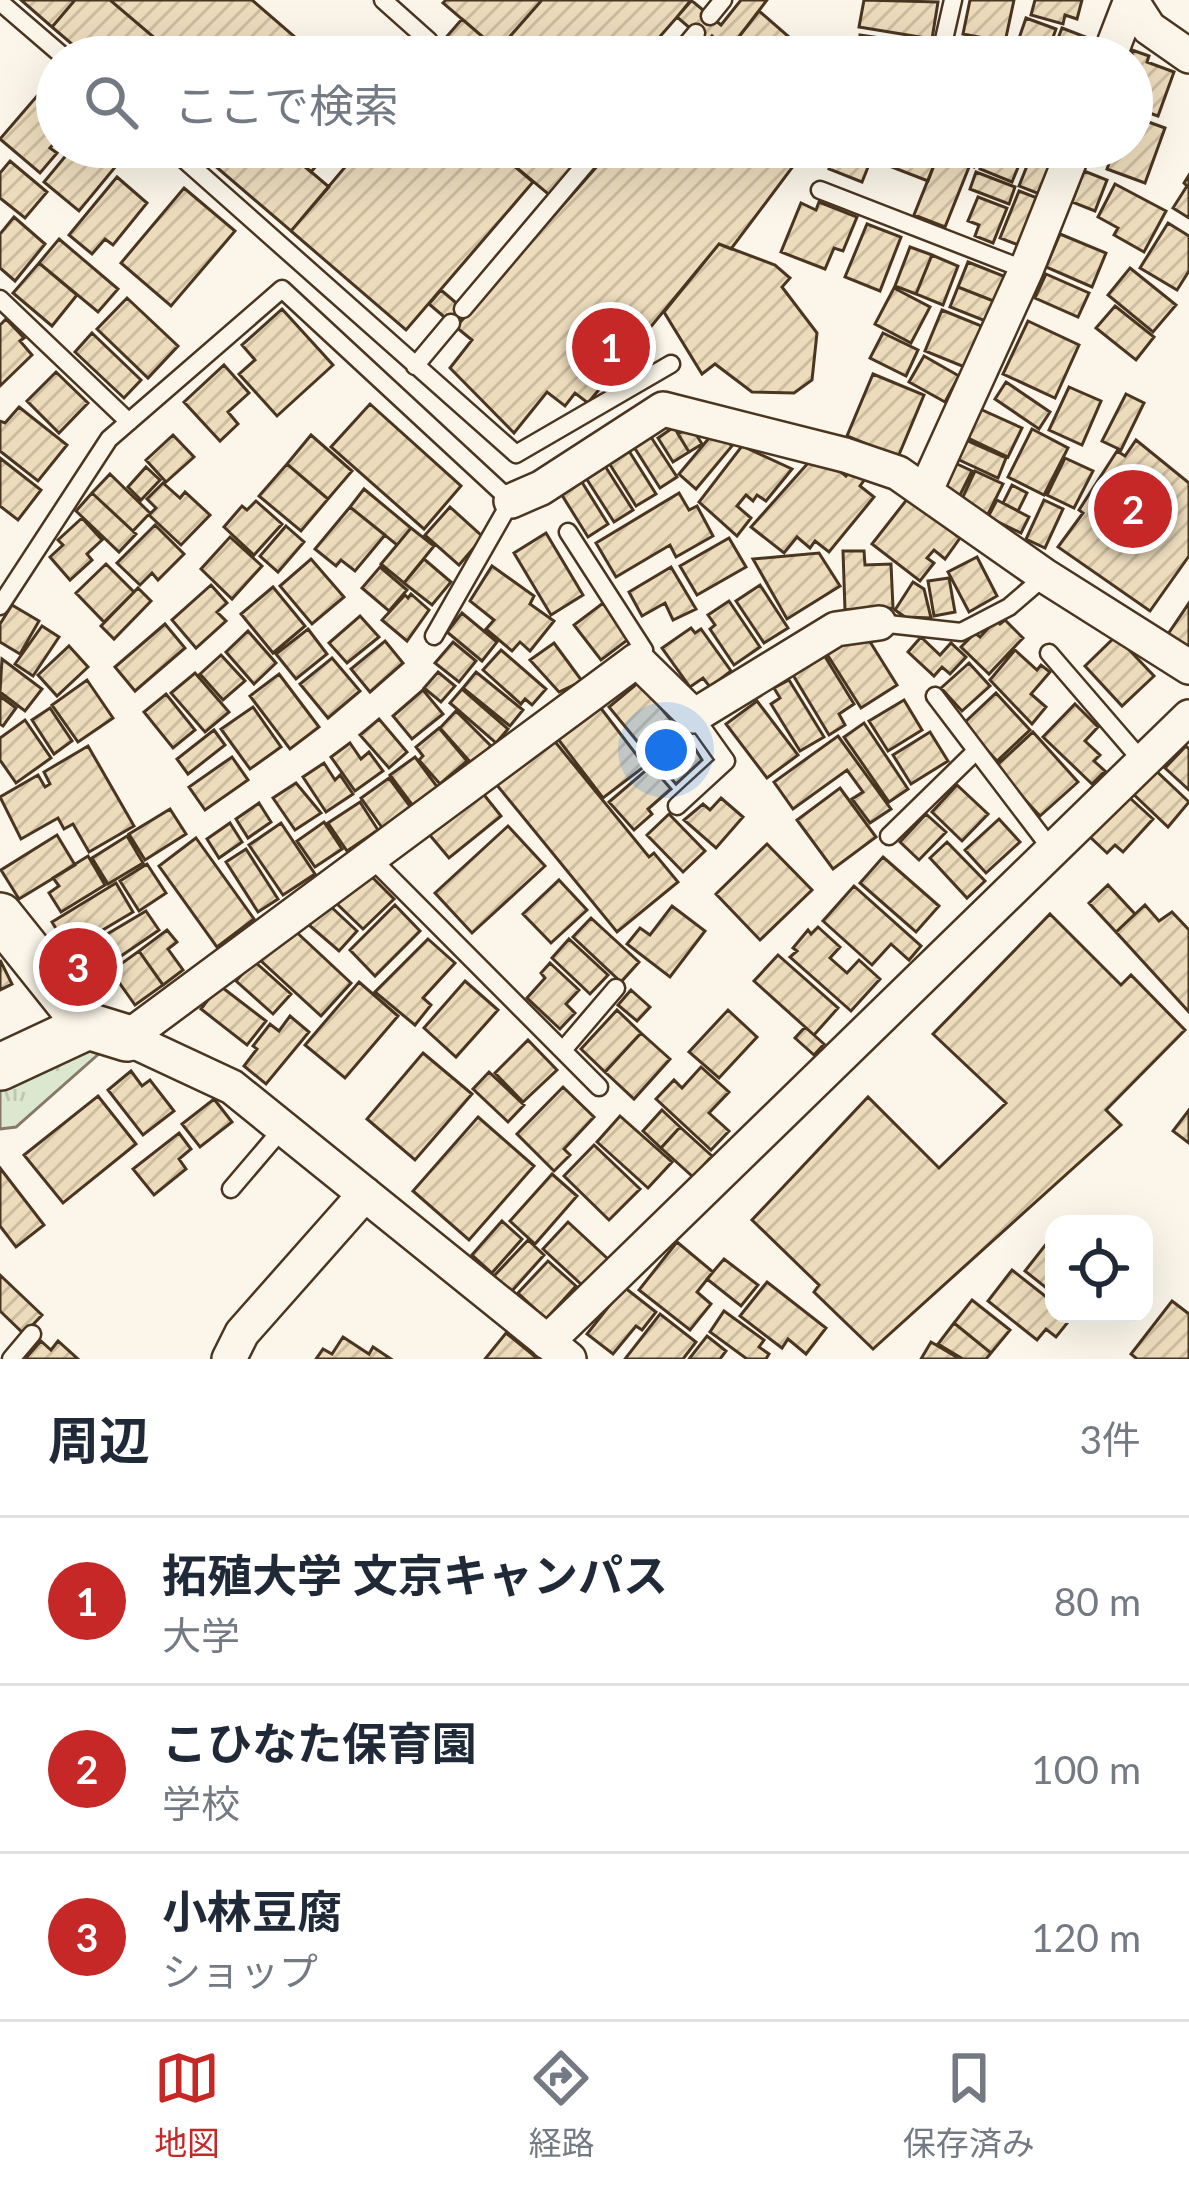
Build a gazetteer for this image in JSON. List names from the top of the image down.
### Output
{
  "page": {
    "search": "ここで検索",
    "pins": ["1", "2", "3"],
    "heading": ["周辺", "3件"],
    "list": [
      {
        "mark": "1",
        "name": "拓殖大学 文京キャンパス",
        "note": "大学",
        "value": "80 m"
      },
      {
        "mark": "2",
        "name": "こひなた保育園",
        "note": "学校",
        "value": "100 m"
      },
      {
        "mark": "3",
        "name": "小林豆腐",
        "note": "ショップ",
        "value": "120 m"
      }
    ],
    "nav": ["地図", "経路", "保存済み"]
  }
}
